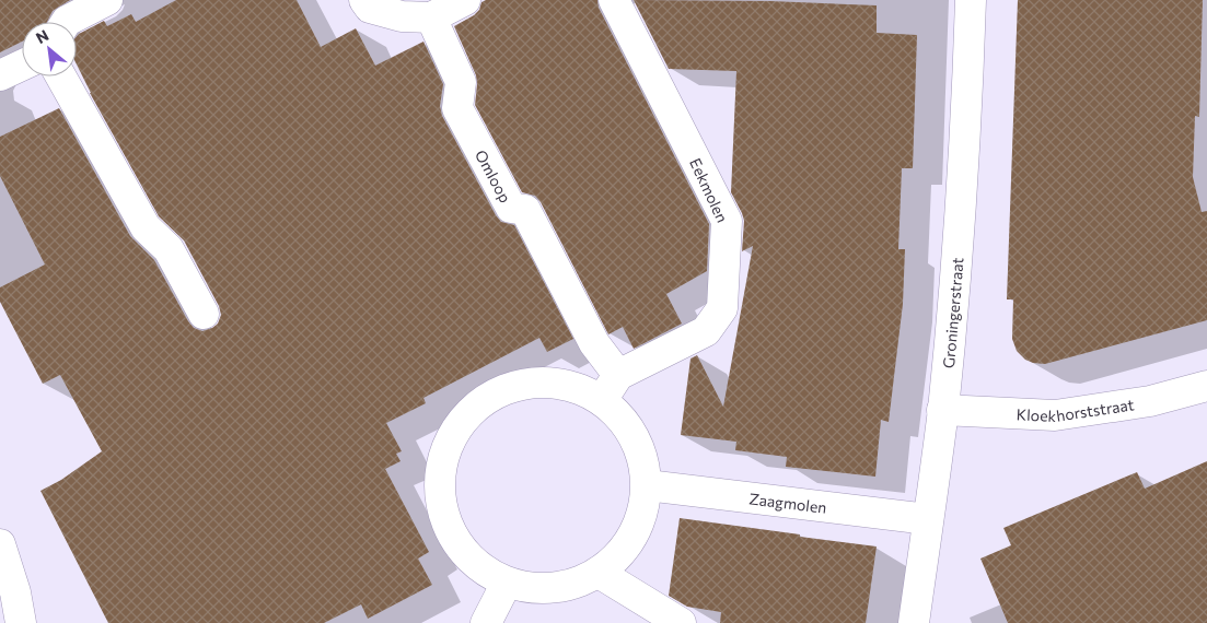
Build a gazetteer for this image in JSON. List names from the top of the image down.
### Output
{
  "streets": {
    "street": [
      "Omloop",
      "Eekmolen",
      "Groningerstraat",
      "Kloekhorststraat",
      "Zaagmolen"
    ]
  },
  "crossings": [
    ["Omloop", "Eekmolen"],
    ["Groningerstraat", "Kloekhorststraat"],
    ["Groningerstraat", "Zaagmolen"]
  ],
  "north": "top left"
}
